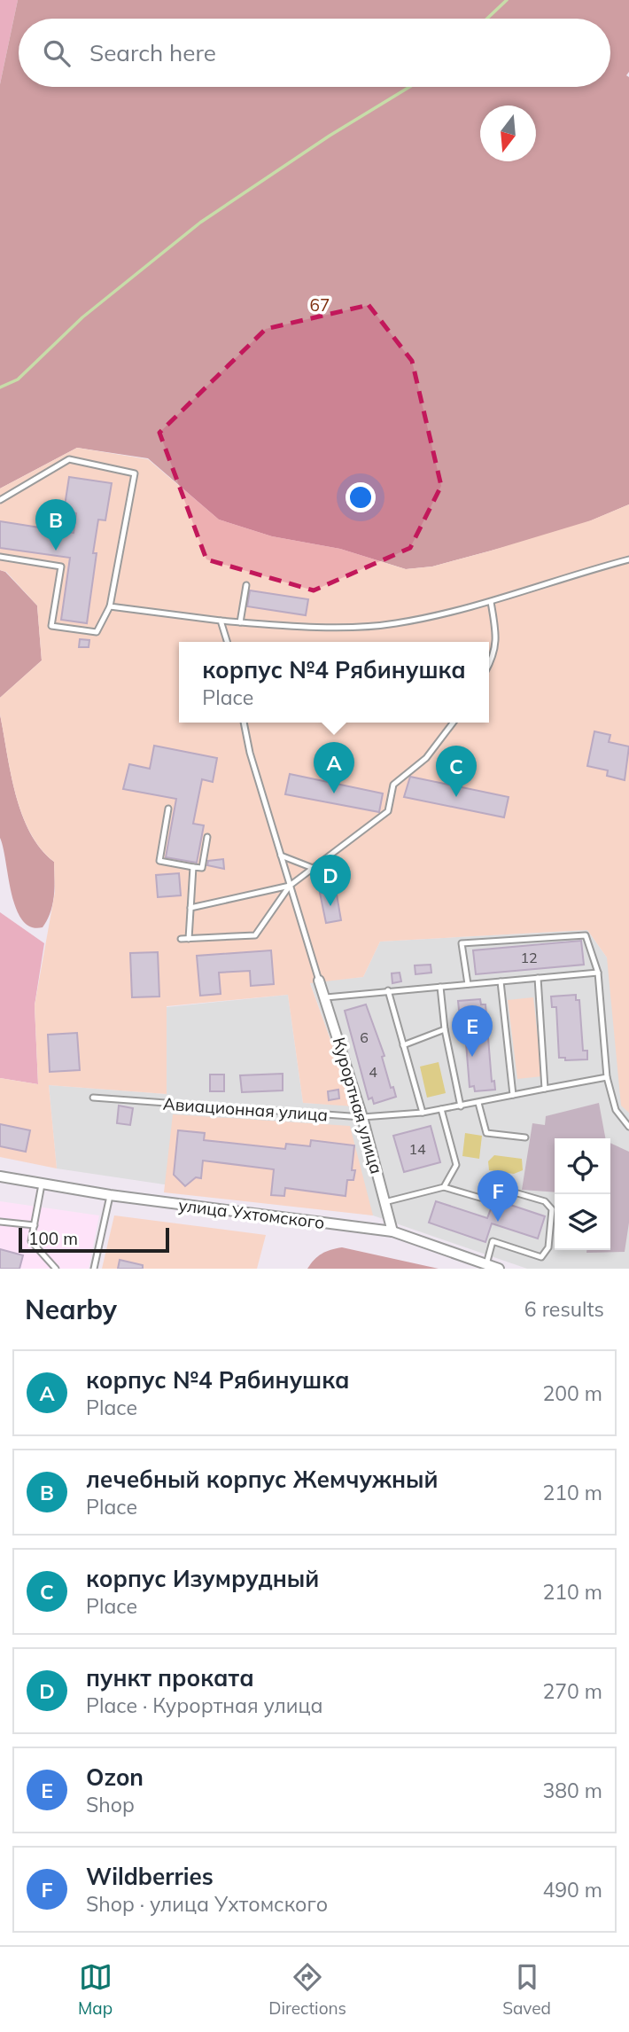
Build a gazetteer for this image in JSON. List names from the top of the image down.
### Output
{
  "streets": {
    "street": ["Курортная улица", "улица Ухтомского"],
    "lane": ["Авиационная улица"]
  },
  "crossings": [
    ["Курортная улица", "Авиационная улица"],
    ["Курортная улица", "улица Ухтомского"]
  ],
  "parks": ["67"],
  "house_numbers": [
    "12",
    "6",
    "4",
    "14"
  ],
  "scale_bar": "100 m",
  "north": "bottom",
  "page": {
    "search": "Search here",
    "pins": [
      "B",
      "A",
      "C",
      "D",
      "E",
      "F"
    ],
    "popup": ["корпус №4 Рябинушка", "Place"],
    "scale": "100 m",
    "heading": ["Nearby", "6 results"],
    "list": [
      {
        "mark": "A",
        "name": "корпус №4 Рябинушка",
        "note": "Place",
        "value": "200 m"
      },
      {
        "mark": "B",
        "name": "лечебный корпус Жемчужный",
        "note": "Place",
        "value": "210 m"
      },
      {
        "mark": "C",
        "name": "корпус Изумрудный",
        "note": "Place",
        "value": "210 m"
      },
      {
        "mark": "D",
        "name": "пункт проката",
        "note": "Place · Курортная улица",
        "value": "270 m"
      },
      {
        "mark": "E",
        "name": "Ozon",
        "note": "Shop",
        "value": "380 m"
      },
      {
        "mark": "F",
        "name": "Wildberries",
        "note": "Shop · улица Ухтомского",
        "value": "490 m"
      }
    ],
    "nav": ["Map", "Directions", "Saved"]
  }
}
